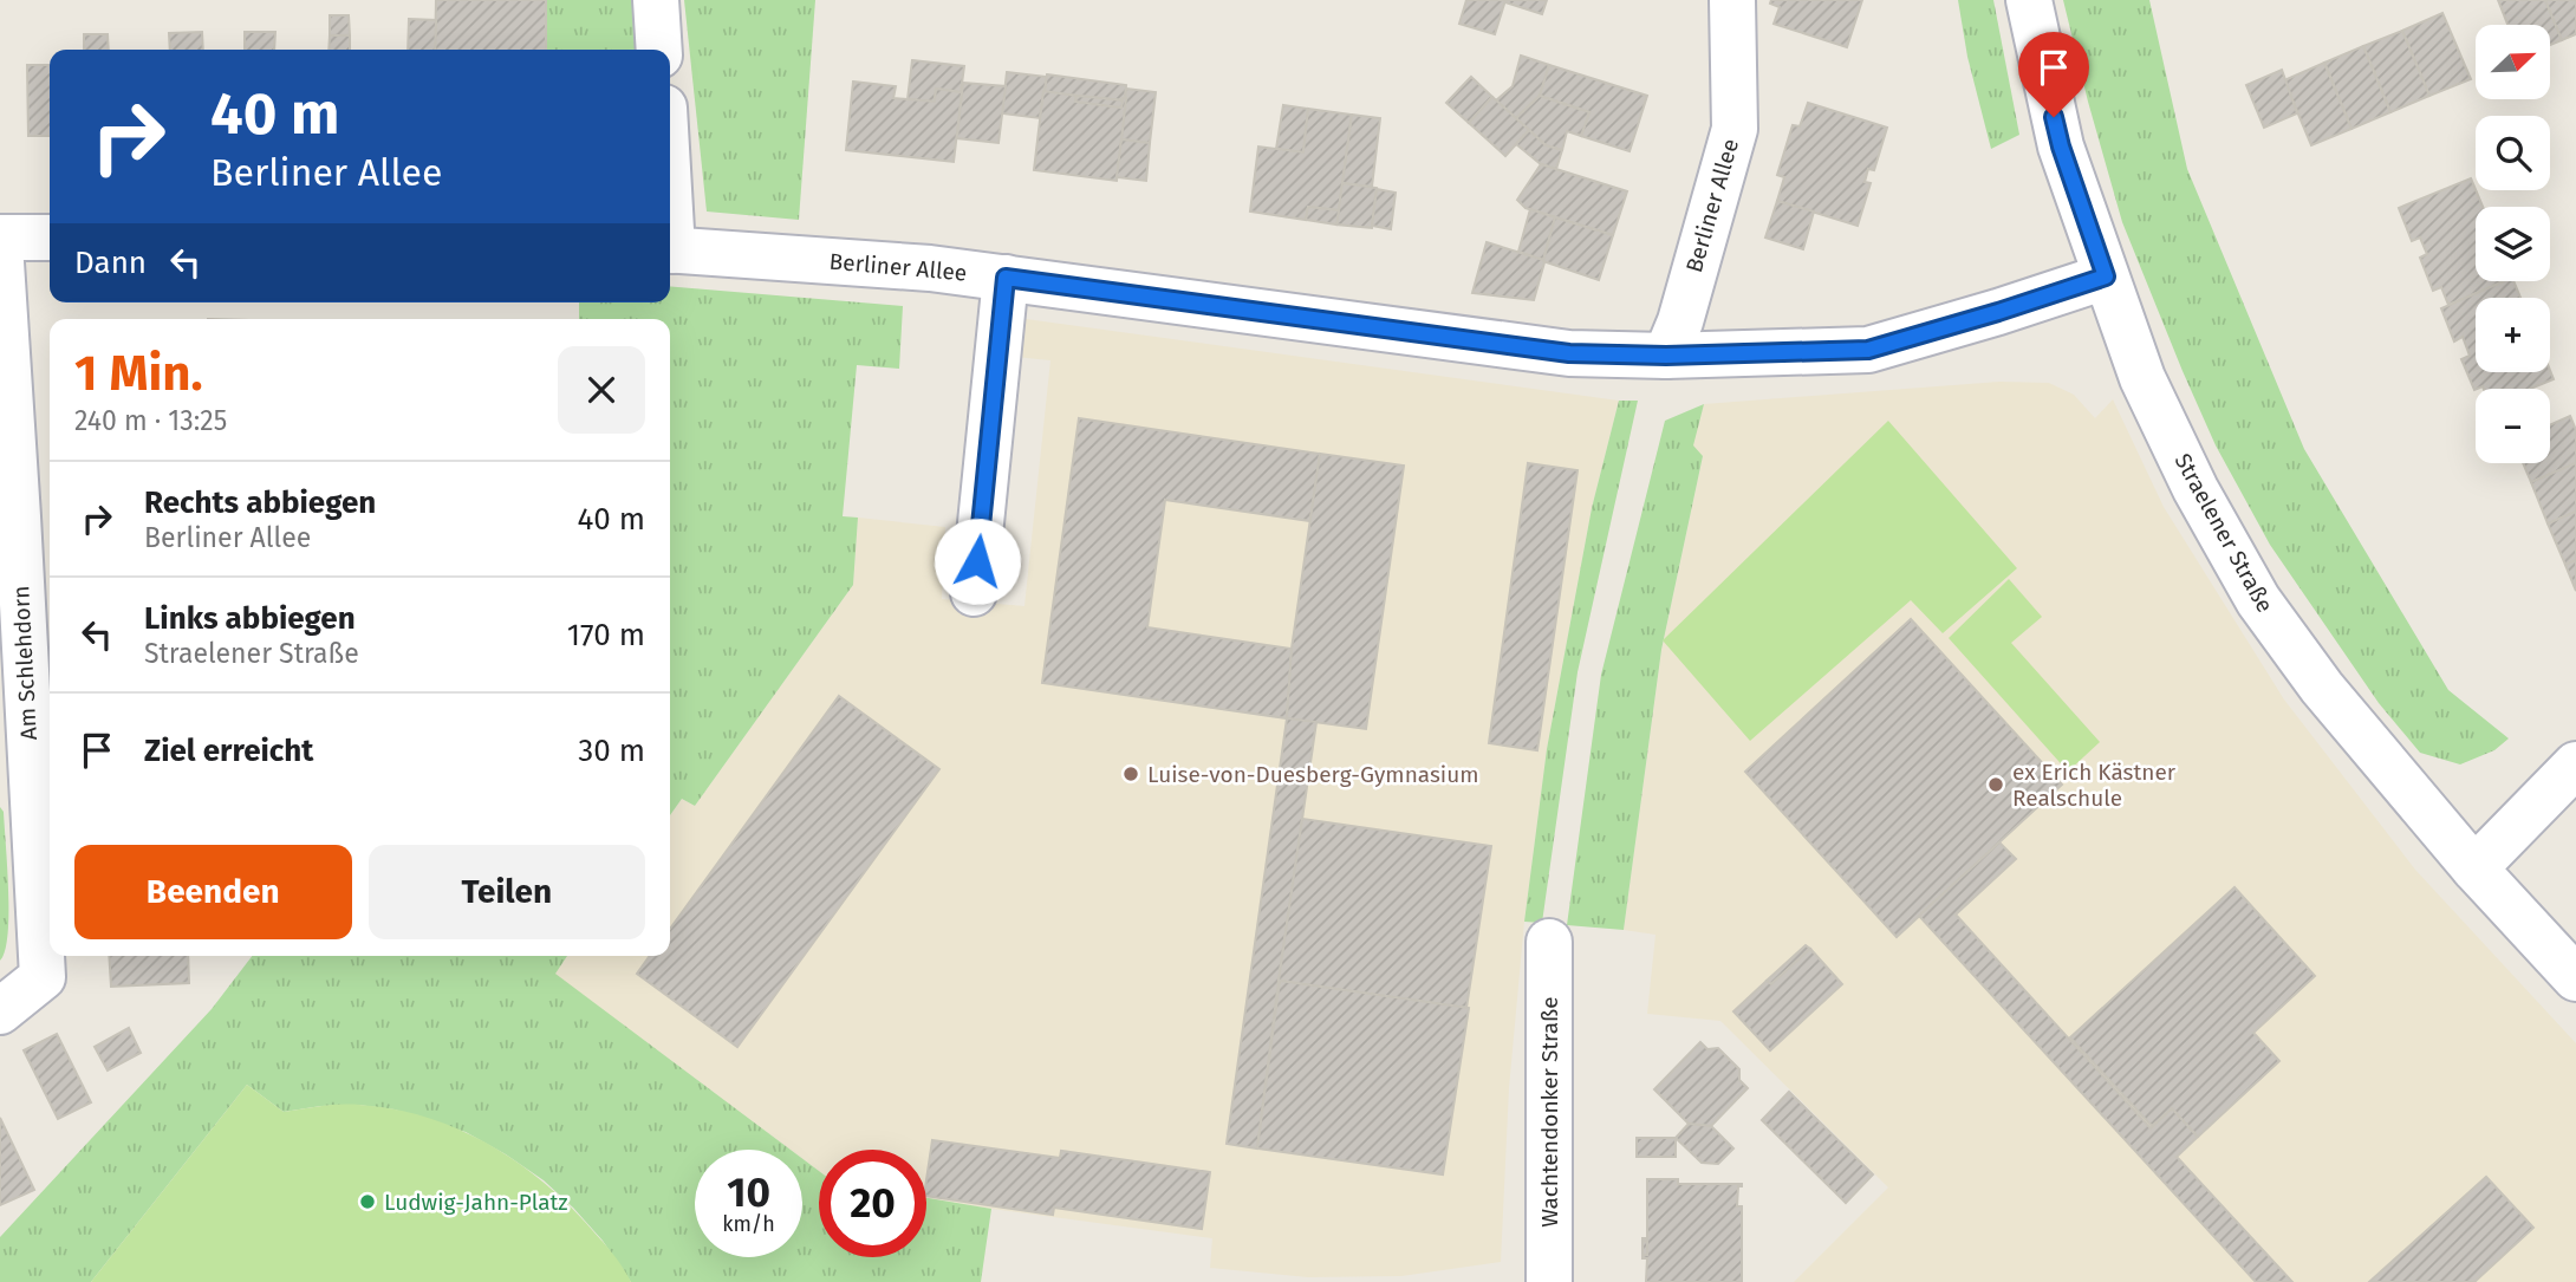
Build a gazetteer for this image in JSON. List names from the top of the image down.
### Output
{
  "streets": {
    "street": [
      "Berliner Allee",
      "Straelener Straße",
      "Am Schlehdorn",
      "Wachtendonker Straße"
    ]
  },
  "crossings": [
    ["Berliner Allee", "Straelener Straße"]
  ],
  "places": ["Luise-von-Duesberg-Gymnasium", "ex Erich Kästner Realschule", "Ludwig-Jahn-Platz"],
  "north": "top right",
  "page": {
    "map_buttons": ["+", "−"],
    "turn": ["40 m", "Berliner Allee"],
    "then": "Dann",
    "heading": ["1 Min.", "240 m · 13:25"],
    "list": [
      {
        "name": "Rechts abbiegen",
        "note": "Berliner Allee",
        "value": "40 m"
      },
      {
        "name": "Links abbiegen",
        "note": "Straelener Straße",
        "value": "170 m"
      },
      {
        "name": "Ziel erreicht",
        "value": "30 m"
      }
    ],
    "buttons": ["Beenden", "Teilen"],
    "speed": "10 km/h",
    "limit": "20"
  }
}
